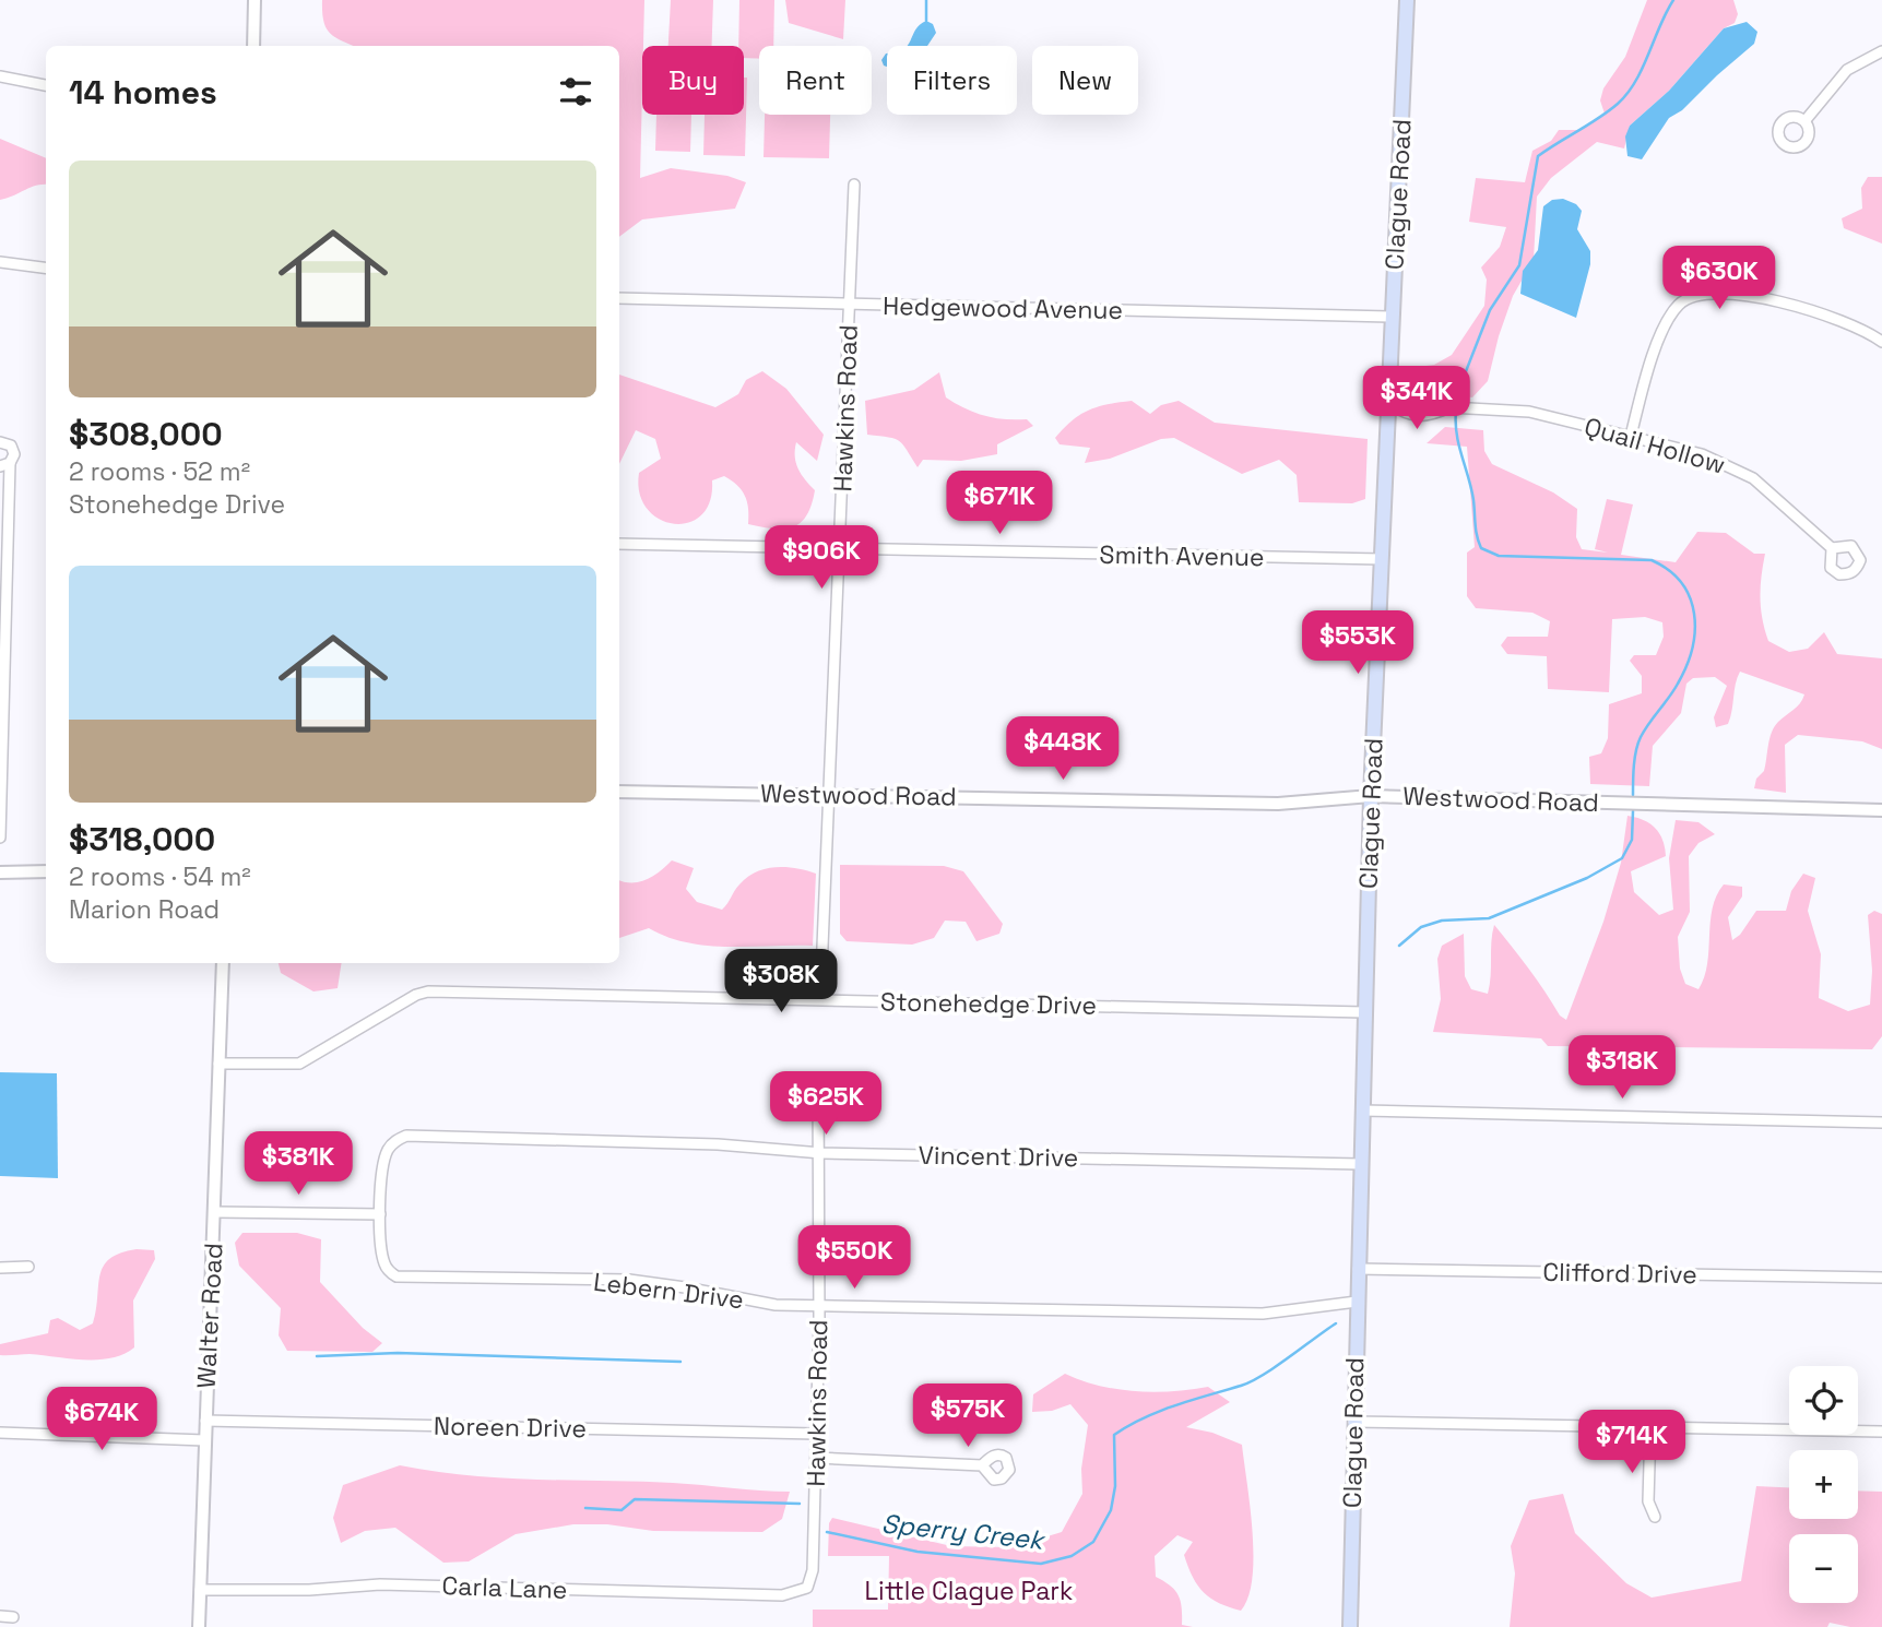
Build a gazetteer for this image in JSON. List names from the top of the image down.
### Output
{
  "streets": {
    "main road": ["Clague Road"],
    "street": [
      "Hedgewood Avenue",
      "Hawkins Road",
      "Quail Hollow",
      "Smith Avenue",
      "Westwood Road",
      "Stonehedge Drive",
      "Vincent Drive",
      "Clifford Drive",
      "Lebern Drive",
      "Walter Road",
      "Noreen Drive",
      "Carla Lane"
    ]
  },
  "crossings": [
    ["Clague Road", "Hedgewood Avenue"],
    ["Clague Road", "Quail Hollow"],
    ["Clague Road", "Smith Avenue"],
    ["Clague Road", "Westwood Road"],
    ["Clague Road", "Stonehedge Drive"],
    ["Clague Road", "Vincent Drive"],
    ["Clague Road", "Clifford Drive"],
    ["Clague Road", "Lebern Drive"],
    ["Hedgewood Avenue", "Hawkins Road"],
    ["Hawkins Road", "Smith Avenue"],
    ["Hawkins Road", "Westwood Road"],
    ["Hawkins Road", "Stonehedge Drive"],
    ["Hawkins Road", "Vincent Drive"],
    ["Hawkins Road", "Lebern Drive"],
    ["Hawkins Road", "Noreen Drive"],
    ["Hawkins Road", "Carla Lane"],
    ["Stonehedge Drive", "Walter Road"],
    ["Vincent Drive", "Lebern Drive"],
    ["Walter Road", "Noreen Drive"],
    ["Walter Road", "Carla Lane"]
  ],
  "water": ["Sperry Creek"],
  "parks": ["Little Clague Park"],
  "page": {
    "chip": [
      "Buy",
      "Rent",
      "Filters",
      "New"
    ],
    "heading": "14 homes",
    "list": [
      {
        "name": "$308,000",
        "note": "2 rooms · 52 m² · Stonehedge Drive"
      },
      {
        "name": "$318,000",
        "note": "2 rooms · 54 m² · Marion Road"
      }
    ],
    "price": [
      "$630K",
      "$341K",
      "$671K",
      "$906K",
      "$553K",
      "$448K",
      "$308K",
      "$318K",
      "$625K",
      "$381K",
      "$550K",
      "$575K",
      "$674K",
      "$714K"
    ],
    "map_buttons": ["+", "−"]
  }
}
